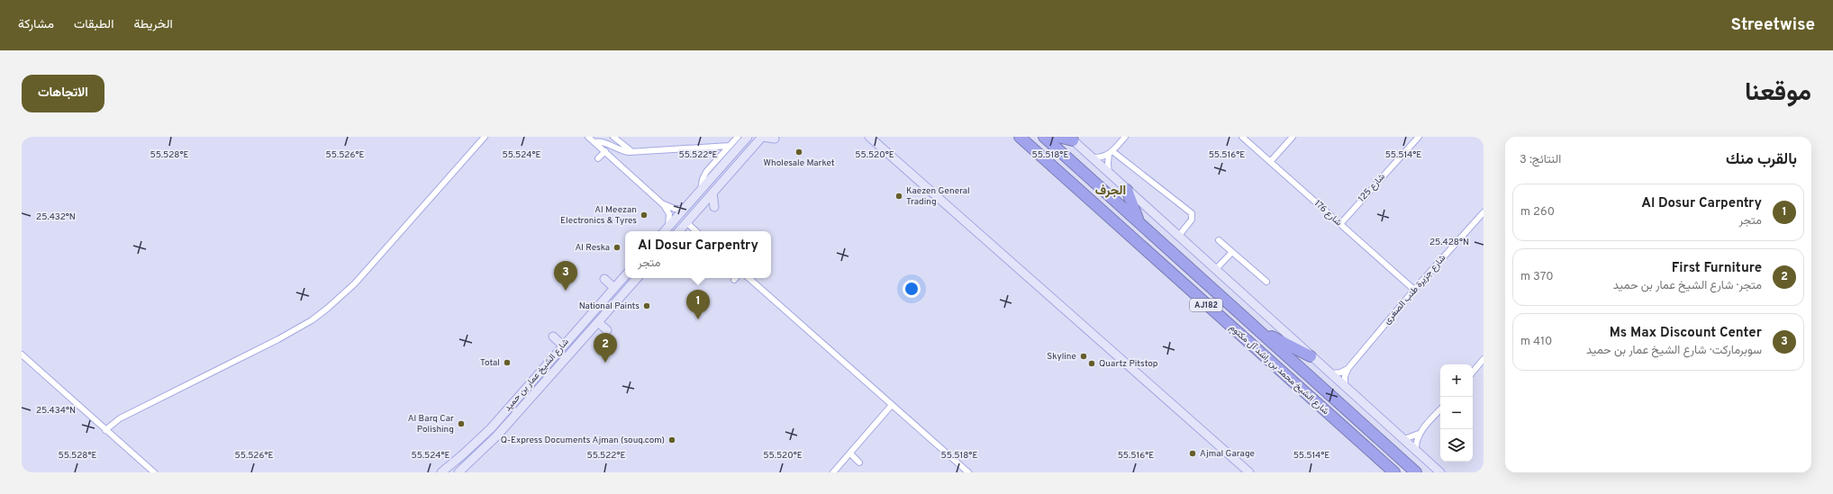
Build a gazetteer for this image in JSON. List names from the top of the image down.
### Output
{
  "streets": {
    "highway": ["AJ182", "شارع الشيخ محمد بن راشد آل مكتوم"],
    "street": [
      "شارع 125",
      "شارع 176",
      "شارع جزيرة طنب الصغرى",
      "شارع الشيخ عمار بن حميد"
    ]
  },
  "crossings": [
    ["شارع 125", "شارع 176"],
    ["شارع 176", "شارع جزيرة طنب الصغرى"]
  ],
  "districts": ["الجرف"],
  "places": [
    "Wholesale Market",
    "Kaezen General Trading",
    "Al Meezan Electronics & Tyres",
    "Al Reska",
    "National Paints",
    "Skyline",
    "Total",
    "Quartz Pitstop",
    "Al Barq Car Polishing",
    "Q-Express Documents Ajman (souq.com)",
    "Ajmal Garage"
  ],
  "page": {
    "header": "Streetwise",
    "nav": ["الخريطة", "الطبقات", "مشاركة"],
    "title": "موقعنا",
    "buttons": "الاتجاهات",
    "heading": ["بالقرب منك", "النتائج: 3"],
    "list": [
      {
        "mark": "1",
        "name": "Al Dosur Carpentry",
        "note": "متجر",
        "value": "260 m"
      },
      {
        "mark": "2",
        "name": "First Furniture",
        "note": "متجر · شارع الشيخ عمار بن حميد",
        "value": "370 m"
      },
      {
        "mark": "3",
        "name": "Ms Max Discount Center",
        "note": "سوبرماركت · شارع الشيخ عمار بن حميد",
        "value": "410 m"
      }
    ],
    "popup": ["Al Dosur Carpentry", "متجر"],
    "pins": ["3", "1", "2"],
    "map_buttons": ["+", "−"]
  },
  "coordinates": [
    "55.528°E",
    "55.526°E",
    "55.524°E",
    "55.522°E",
    "55.520°E",
    "55.518°E",
    "55.516°E",
    "55.514°E",
    "25.432°N",
    "25.428°N",
    "25.434°N"
  ]
}
